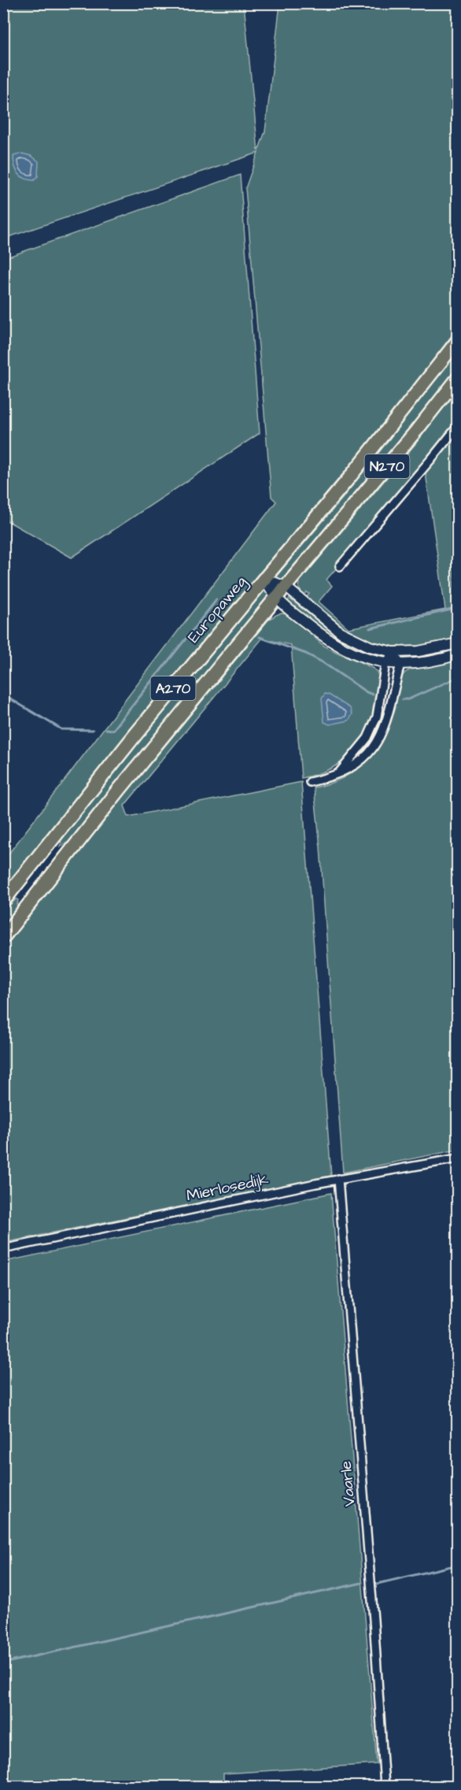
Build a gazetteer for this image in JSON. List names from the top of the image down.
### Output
{
  "streets": {
    "highway": ["N270", "Europaweg", "A270"],
    "street": ["Mierlosedijk", "Vaarle"]
  },
  "crossings": [
    ["N270", "A270"],
    ["Mierlosedijk", "Vaarle"]
  ]
}
